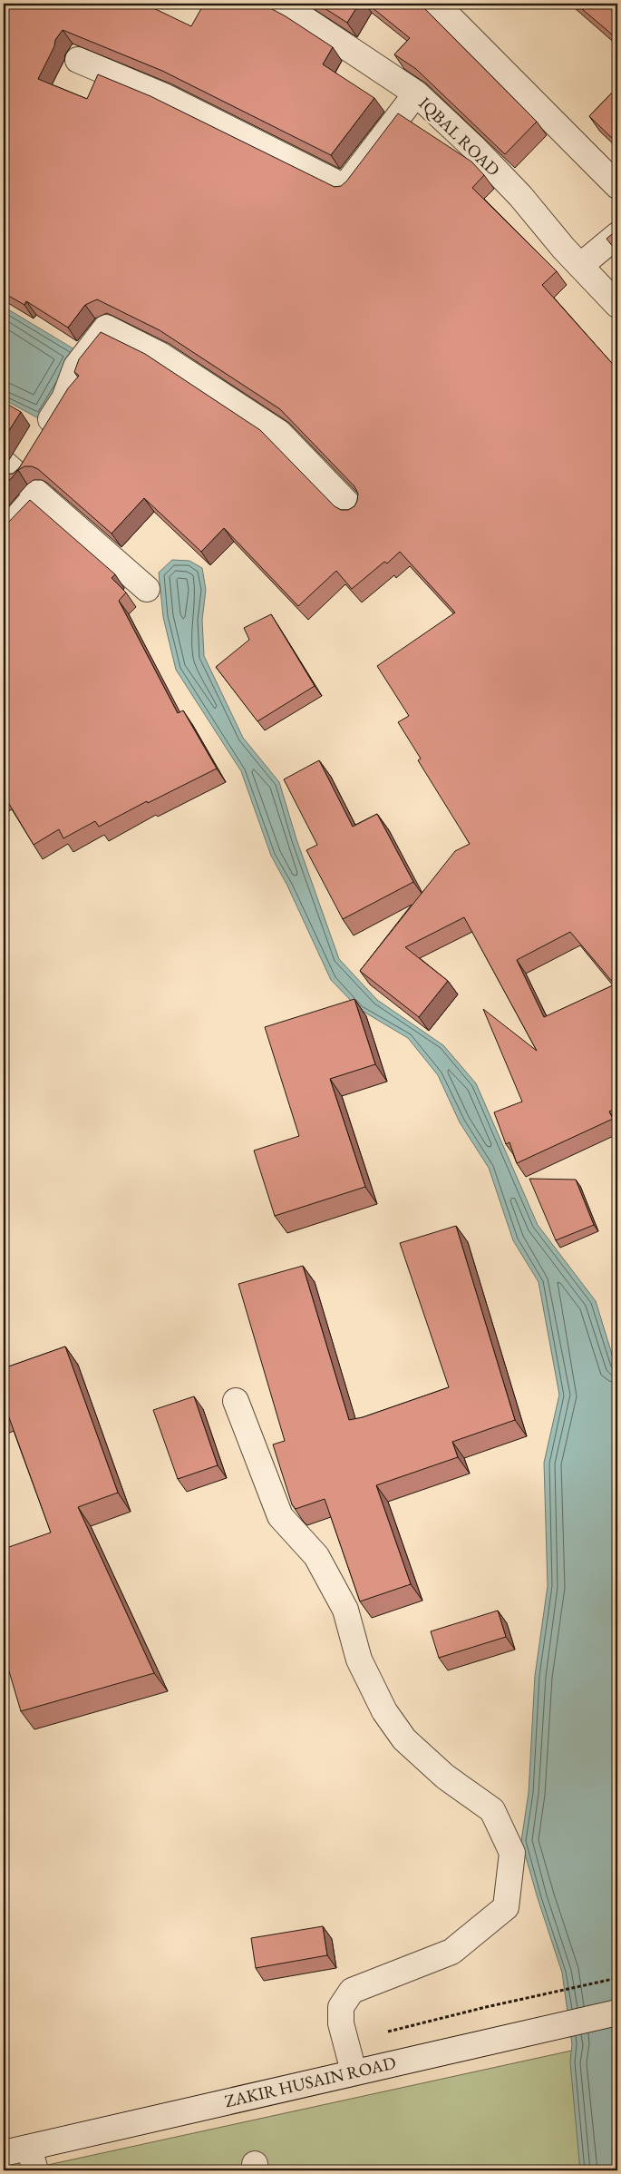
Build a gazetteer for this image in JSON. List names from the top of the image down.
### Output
{
  "streets": {
    "street": ["IQBAL ROAD", "ZAKIR HUSAIN ROAD"]
  }
}
